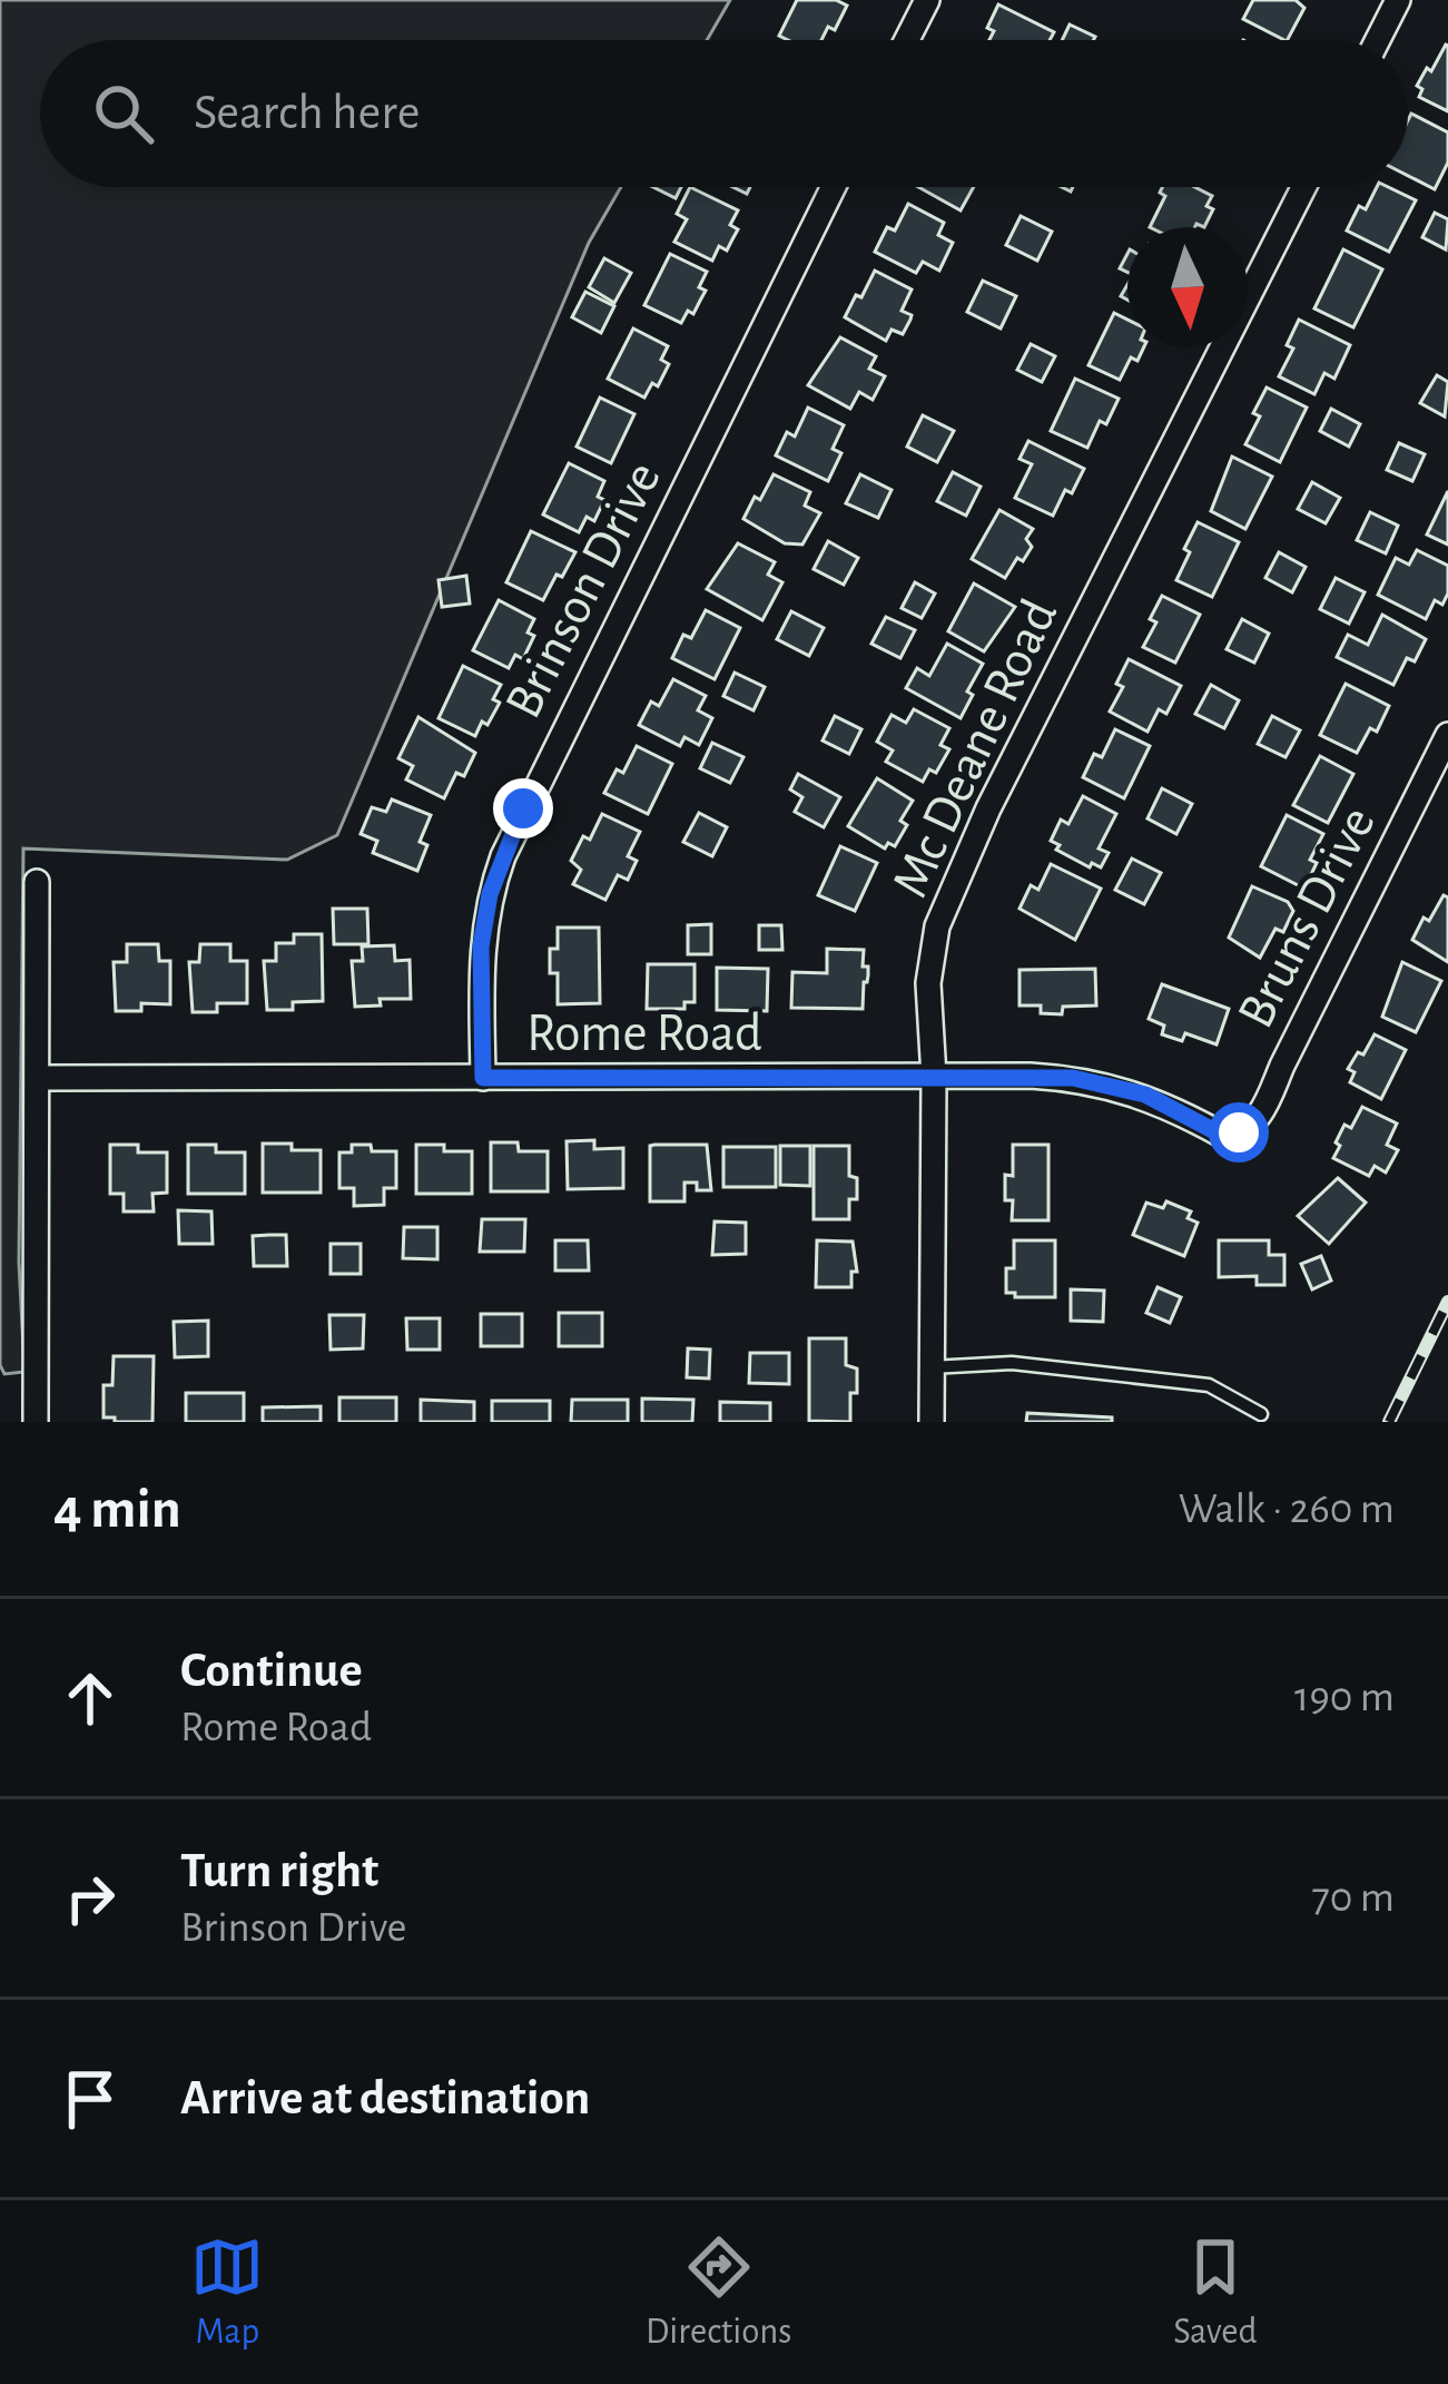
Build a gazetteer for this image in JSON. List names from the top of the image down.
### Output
{
  "streets": {
    "street": [
      "Brinson Drive",
      "Mc Deane Road",
      "Bruns Drive",
      "Rome Road"
    ]
  },
  "crossings": [
    ["Brinson Drive", "Rome Road"],
    ["Mc Deane Road", "Rome Road"],
    ["Bruns Drive", "Rome Road"]
  ],
  "north": "bottom",
  "page": {
    "search": "Search here",
    "heading": ["4 min", "Walk · 260 m"],
    "list": [
      ["Continue", "Rome Road", "190 m"],
      ["Turn right", "Brinson Drive", "70 m"],
      "Arrive at destination"
    ],
    "nav": ["Map", "Directions", "Saved"]
  }
}
